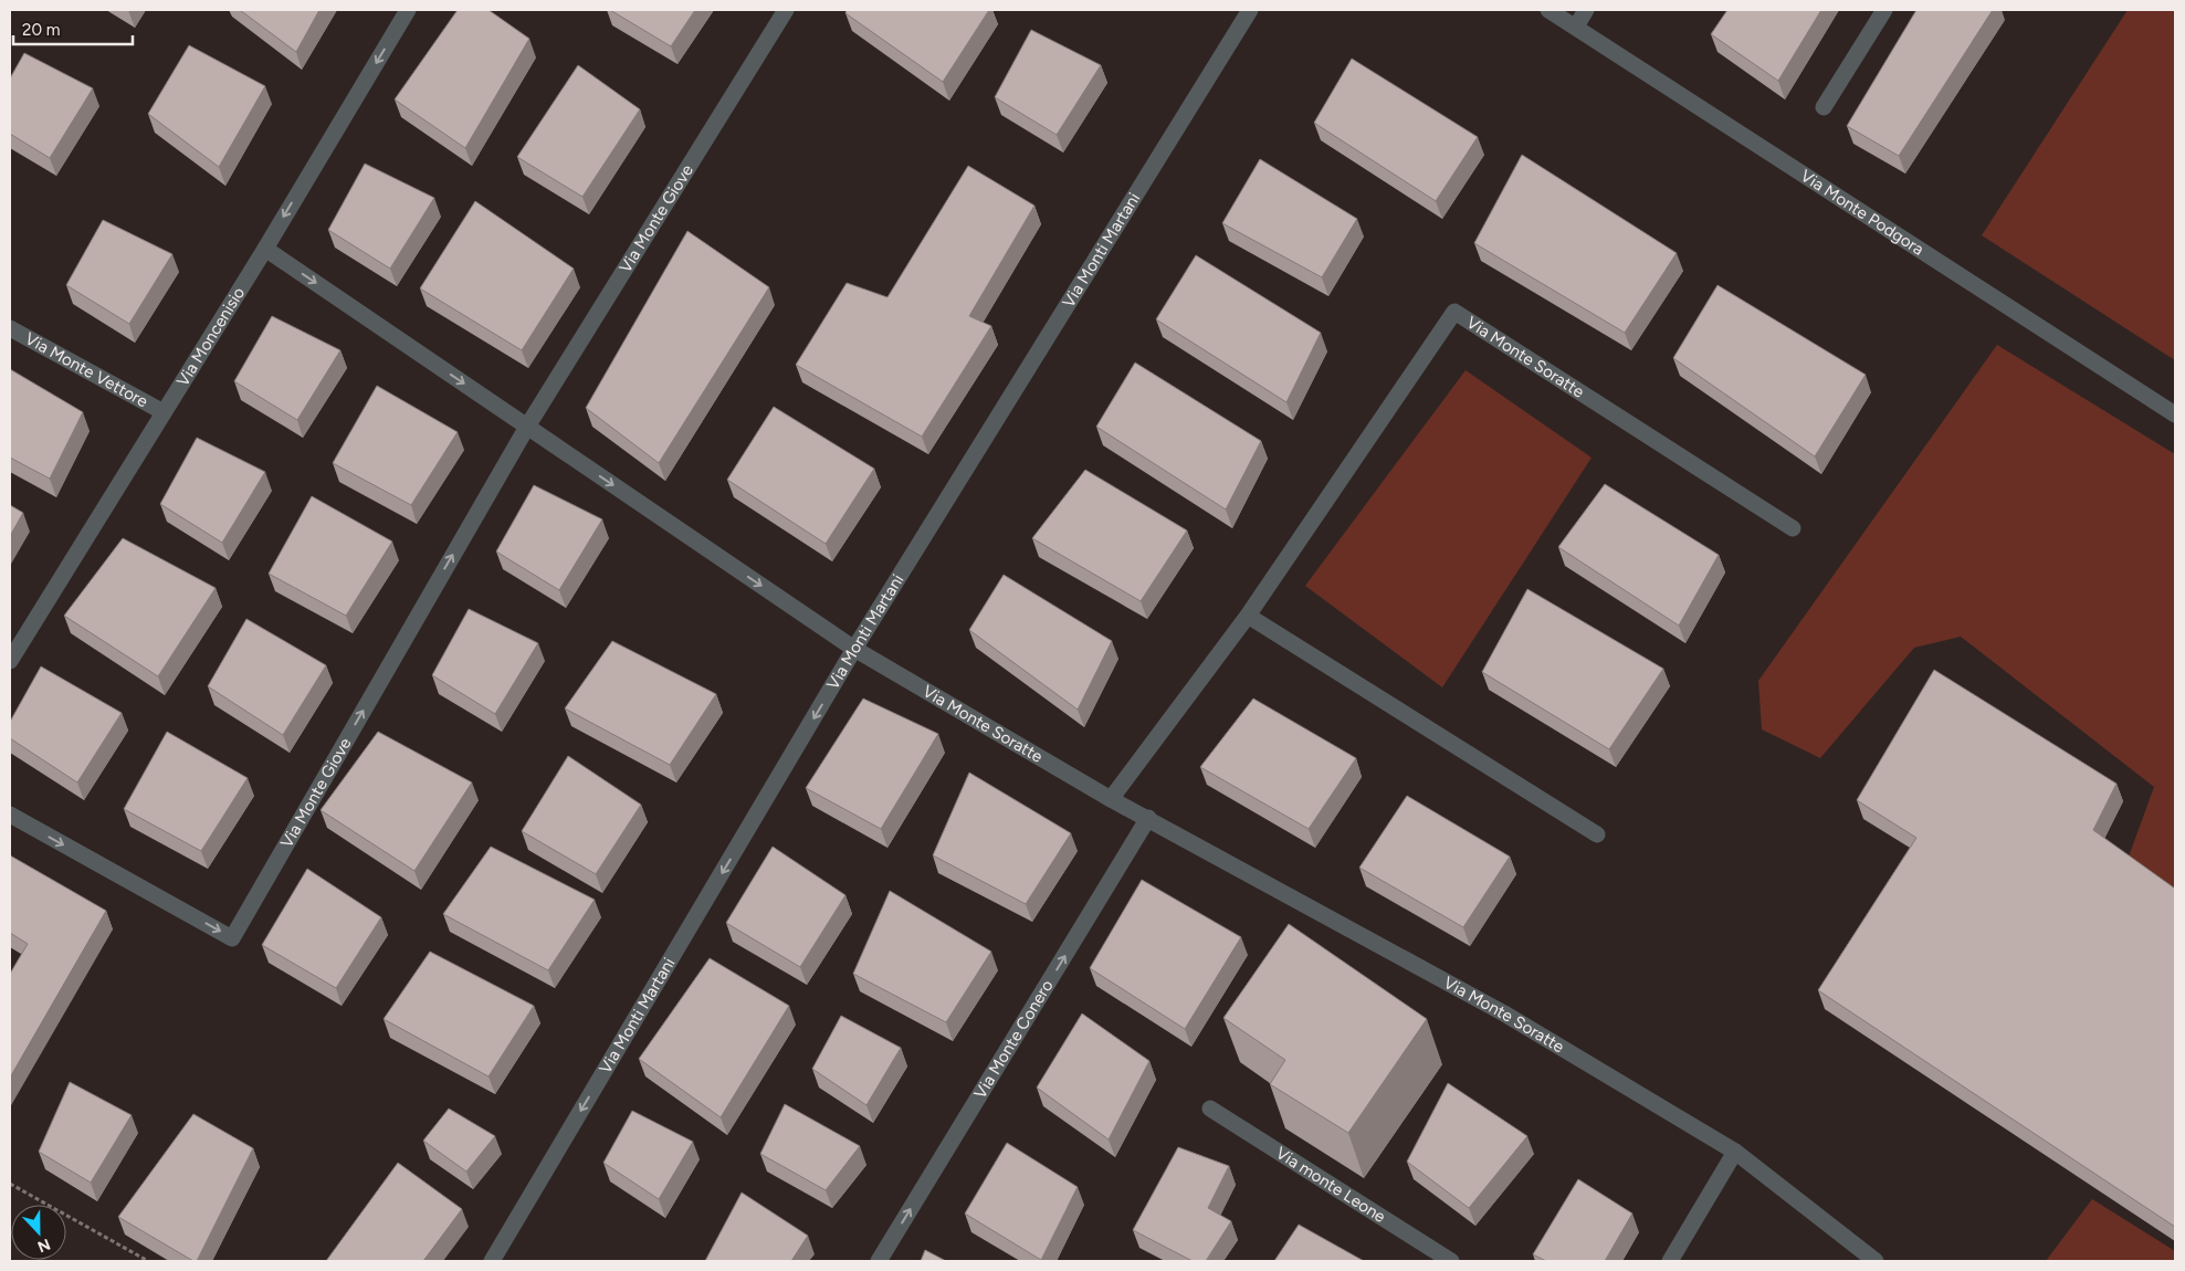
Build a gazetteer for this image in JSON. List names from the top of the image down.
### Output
{
  "streets": {
    "street": [
      "Via Monte Podgora",
      "Via Monte Giove",
      "Via Monti Martani",
      "Via Moncenisio",
      "Via Monte Soratte",
      "Via Monte Vettore",
      "Via Monte Conero",
      "Via monte Leone"
    ]
  },
  "crossings": [
    ["Via Monti Martani", "Via Monte Soratte"],
    ["Via Moncenisio", "Via Monte Vettore"],
    ["Via Monte Soratte", "Via Monte Conero"]
  ],
  "one_way": ["Via Monti Martani", "Via Moncenisio", "Via Monte Conero"],
  "scale_bar": "20 m",
  "north": "bottom"
}
